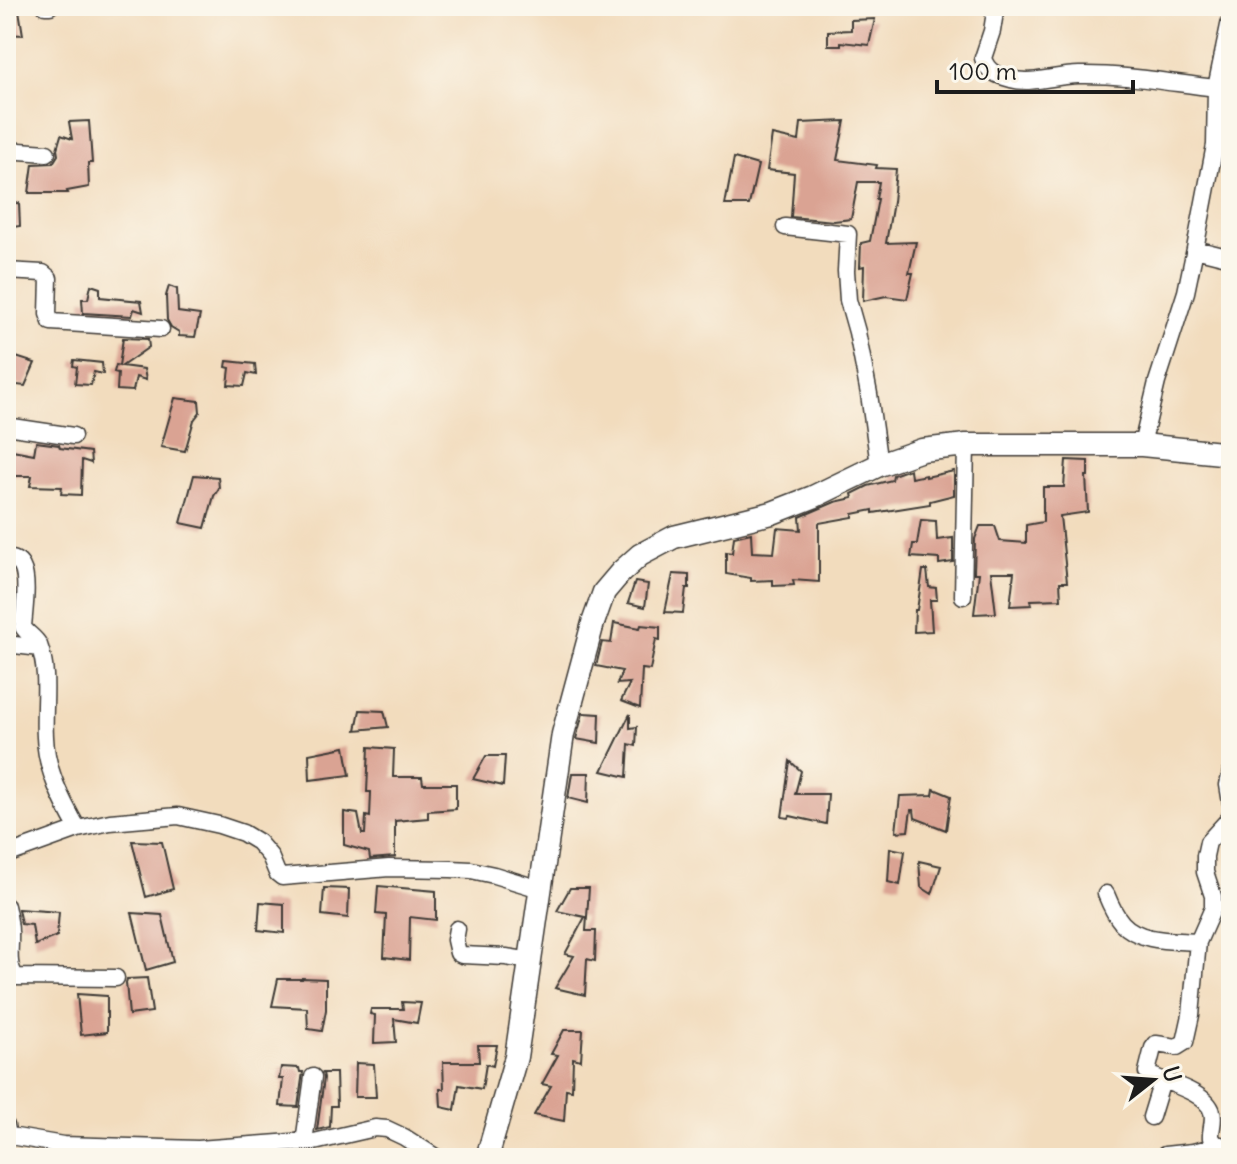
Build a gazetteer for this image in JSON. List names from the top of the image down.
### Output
{
  "scale_bar": "100 m",
  "north": "right"
}
